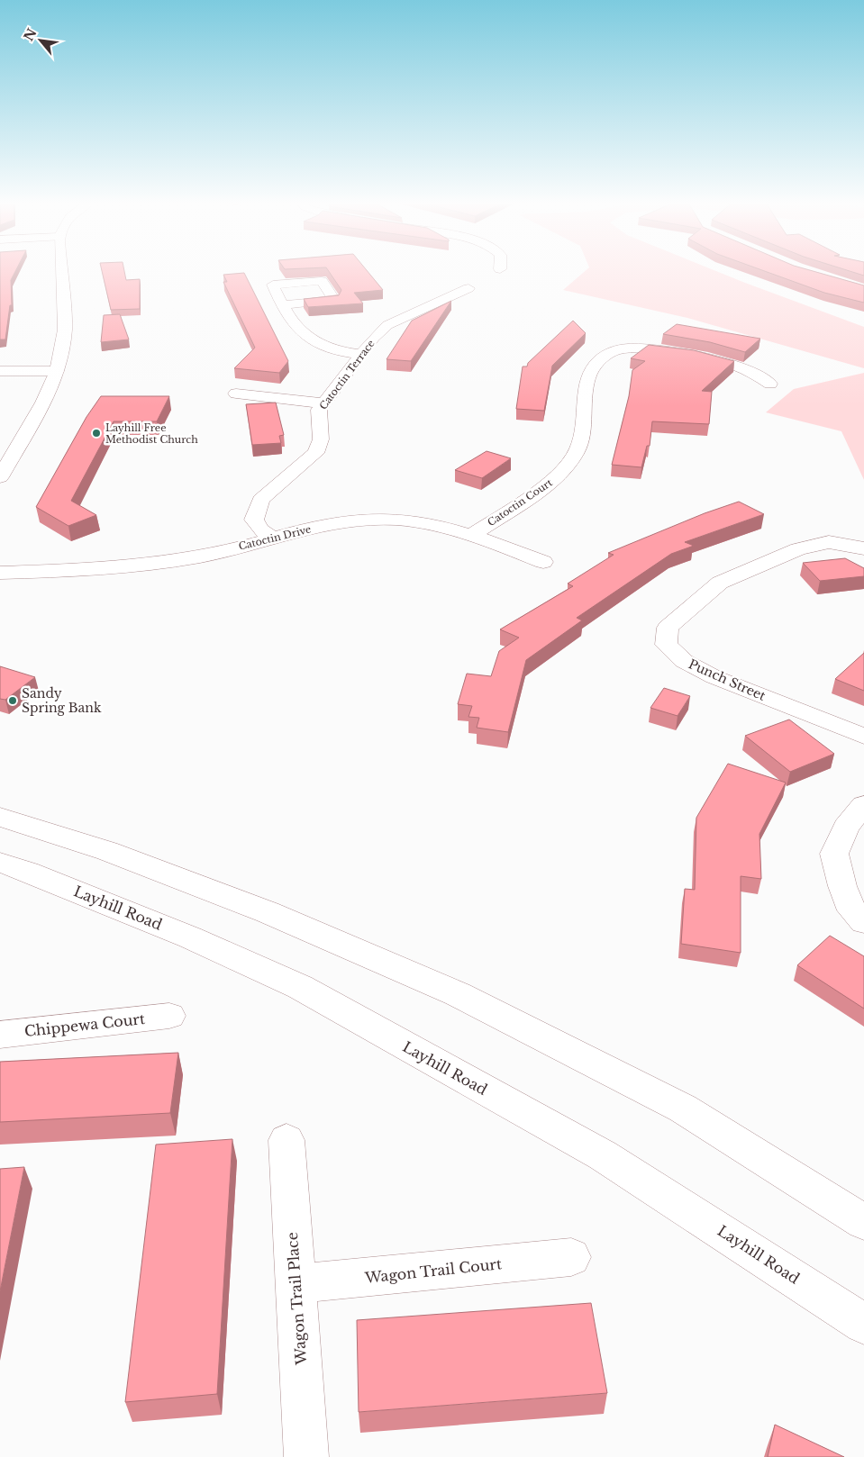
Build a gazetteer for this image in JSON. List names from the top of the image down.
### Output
{
  "streets": {
    "street": [
      "Catoctin Terrace",
      "Catoctin Court",
      "Catoctin Drive",
      "Punch Street",
      "Layhill Road",
      "Chippewa Court",
      "Wagon Trail Court",
      "Wagon Trail Place"
    ]
  },
  "crossings": [
    ["Catoctin Terrace", "Catoctin Drive"],
    ["Catoctin Court", "Catoctin Drive"],
    ["Wagon Trail Court", "Wagon Trail Place"]
  ],
  "places": ["Layhill Free Methodist Church", "Sandy Spring Bank"],
  "north": "top left"
}
